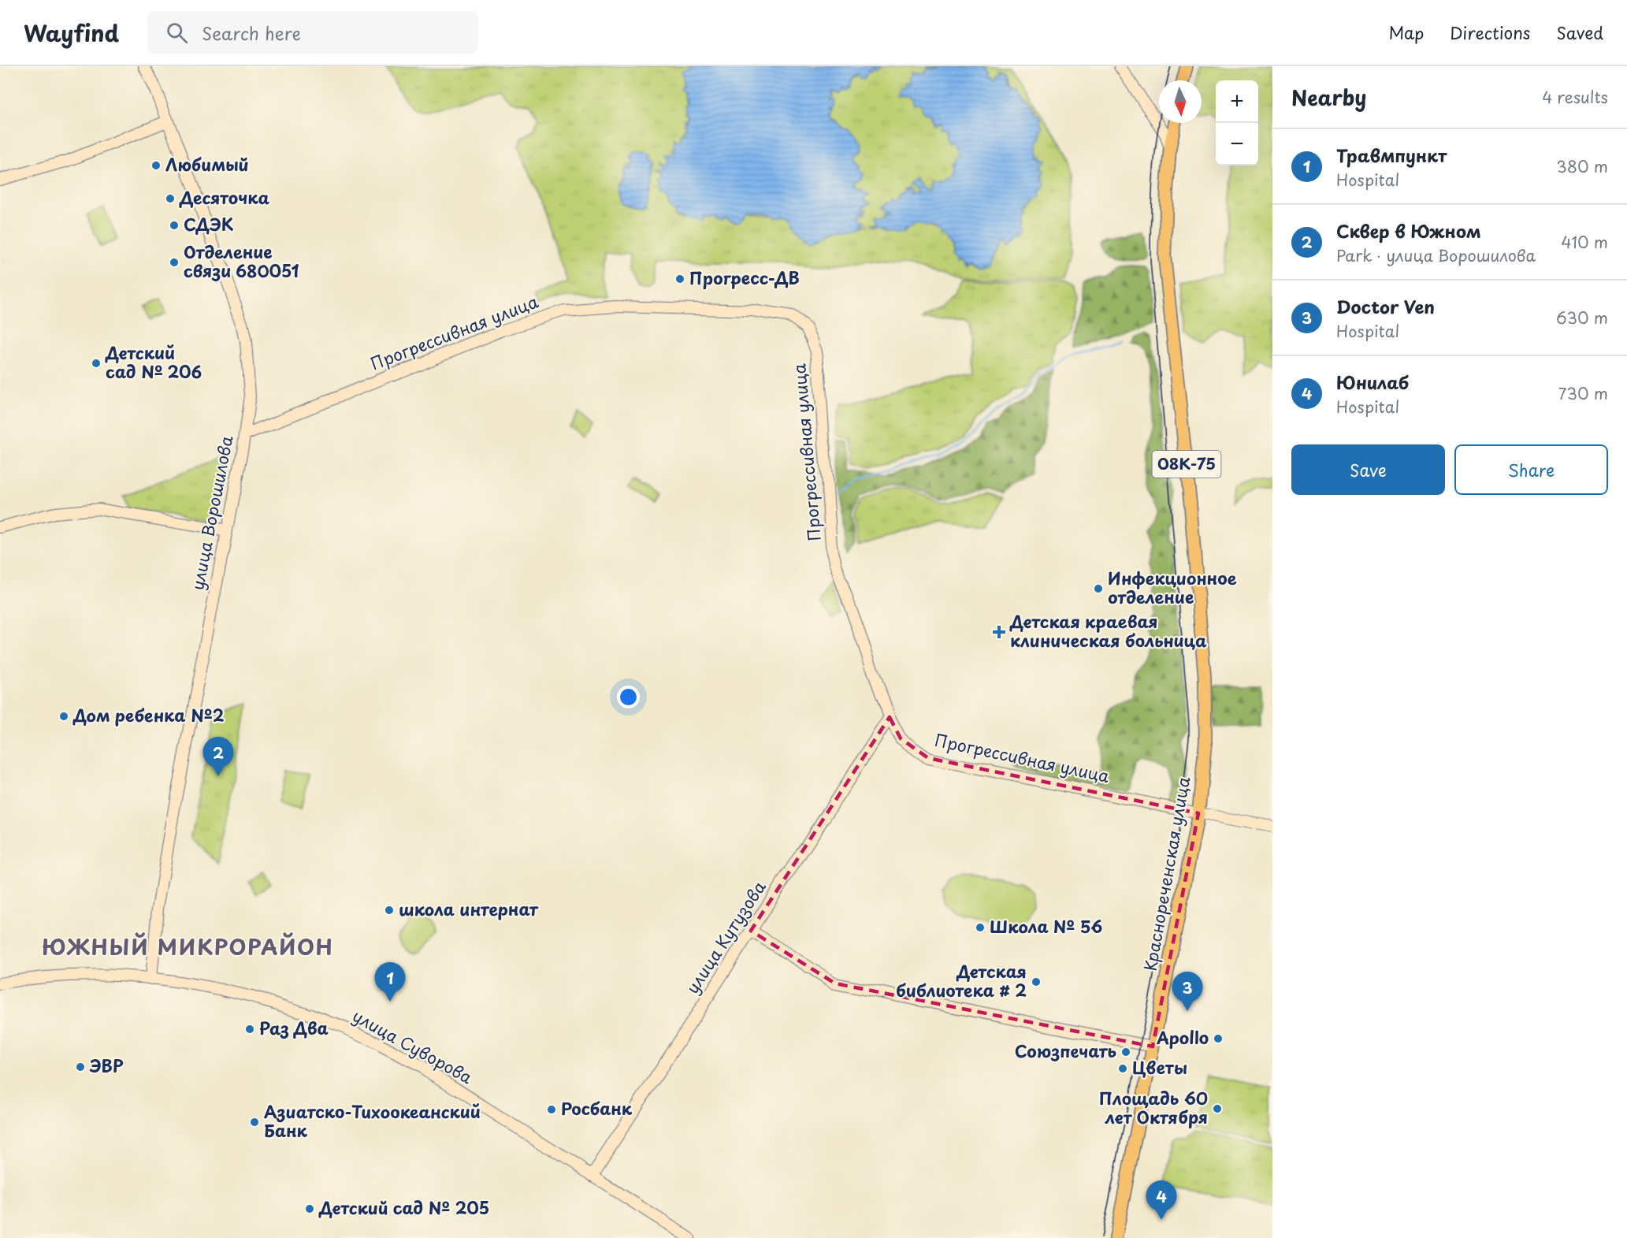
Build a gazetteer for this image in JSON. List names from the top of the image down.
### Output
{
  "streets": {
    "main road": ["08К-75", "Краснореченская улица"],
    "street": [
      "Прогрессивная улица",
      "улица Ворошилова",
      "улица Кутузова",
      "улица Суворова"
    ]
  },
  "crossings": [
    ["Прогрессивная улица", "улица Ворошилова"],
    ["Прогрессивная улица", "Краснореченская улица"],
    ["Прогрессивная улица", "улица Кутузова"],
    ["улица Ворошилова", "улица Суворова"],
    ["улица Кутузова", "улица Суворова"]
  ],
  "districts": ["ЮЖНЫЙ МИКРОРАЙОН"],
  "places": {
    "other": [
      "Любимый",
      "Десяточка",
      "СДЭК",
      "Отделение связи 680051",
      "Прогресс-ДВ",
      "Детский сад № 206",
      "Инфекционное отделение",
      "Дом ребенка №2",
      "школа интернат",
      "Школа № 56",
      "Детская библиотека # 2",
      "Раз Два",
      "Apollo",
      "Союзпечать",
      "ЭВР",
      "Цветы",
      "Площадь 60 лет Октября",
      "Росбанк",
      "Азиатско-Тихоокеанский Банк",
      "Детский сад № 205"
    ],
    "health": ["Детская краевая клиническая больница"]
  },
  "north": "bottom",
  "page": {
    "header": "Wayfind",
    "search": "Search here",
    "nav": ["Map", "Directions", "Saved"],
    "heading": ["Nearby", "4 results"],
    "map_buttons": ["+", "−"],
    "list": [
      {
        "mark": "1",
        "name": "Травмпункт",
        "note": "Hospital",
        "value": "380 m"
      },
      {
        "mark": "2",
        "name": "Сквер в Южном",
        "note": "Park · улица Ворошилова",
        "value": "410 m"
      },
      {
        "mark": "3",
        "name": "Doctor Ven",
        "note": "Hospital",
        "value": "630 m"
      },
      {
        "mark": "4",
        "name": "Юнилаб",
        "note": "Hospital",
        "value": "730 m"
      }
    ],
    "buttons": ["Save", "Share"],
    "pins": [
      "2",
      "1",
      "3",
      "4"
    ]
  }
}
